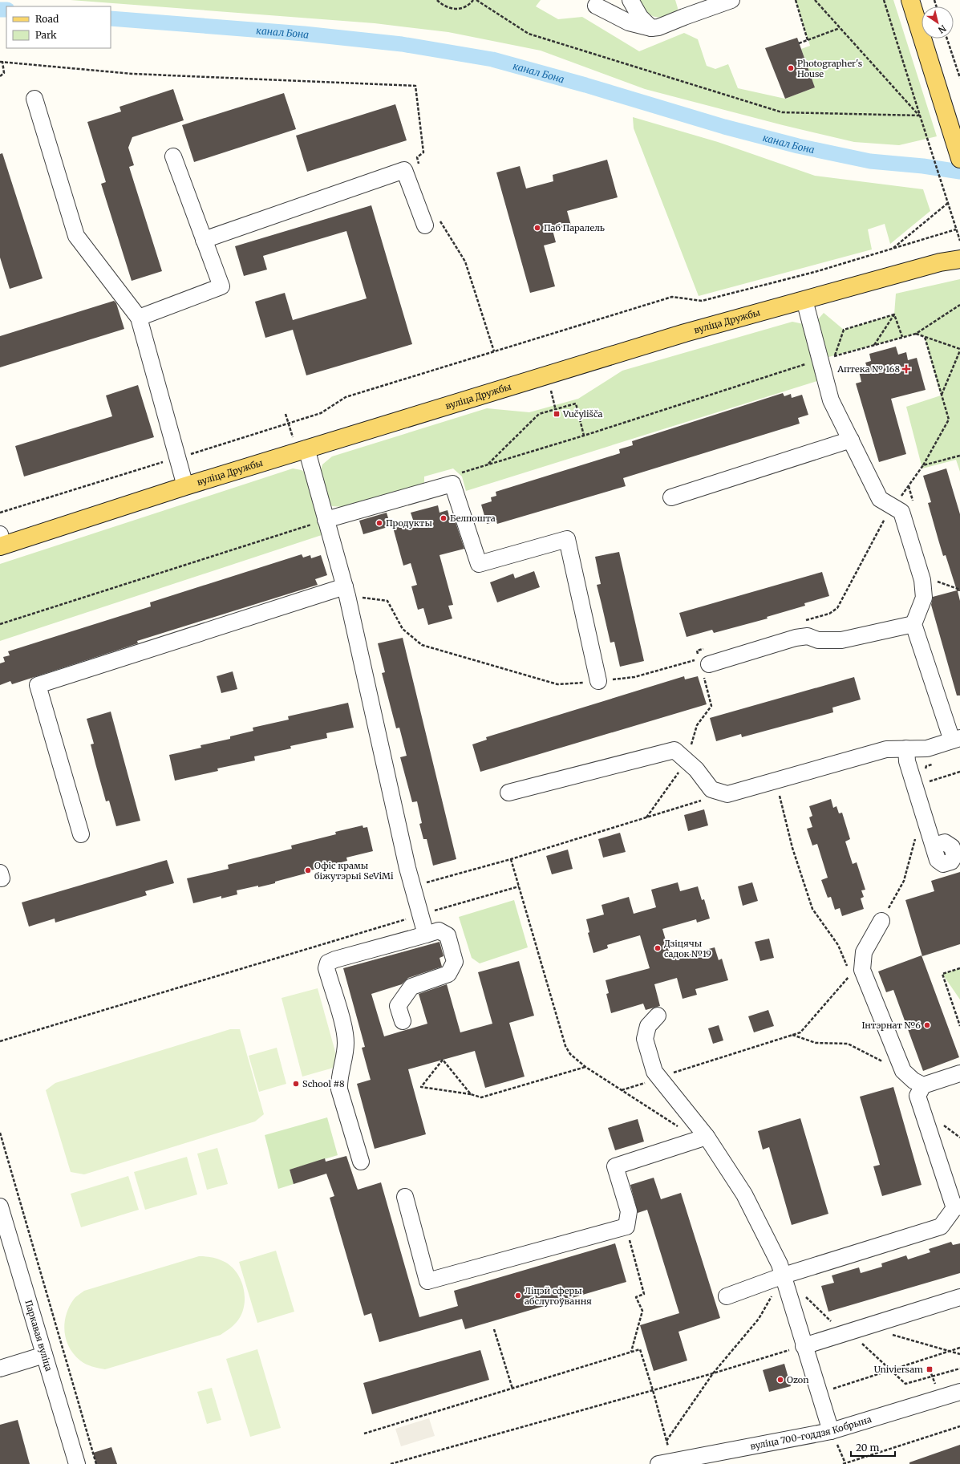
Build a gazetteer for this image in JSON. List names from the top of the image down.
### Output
{
  "streets": {
    "main road": ["вуліца Дружбы"],
    "street": ["Паркавая вуліца", "вуліца 700-годдзя Кобрына"]
  },
  "water": ["канал Бона"],
  "places": {
    "other": [
      "Photographer's House",
      "Паб Паралель",
      "Белпошта",
      "Продукты",
      "Офіс крамы біжутэрыі SeViMi",
      "Дзіцячы садок №19",
      "Інтэрнат №6",
      "School #8",
      "Ліцэй сферы абслугоўвання",
      "Ozon"
    ],
    "health": ["Аптека № 168"],
    "transit": ["Vučylišča", "Univiersam"]
  },
  "legend": ["Road", "Park"],
  "scale_bar": "20 m",
  "north": "bottom right"
}
